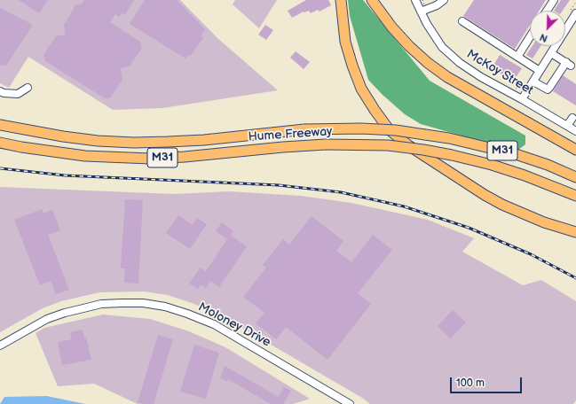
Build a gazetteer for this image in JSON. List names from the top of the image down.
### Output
{
  "streets": {
    "highway": ["Hume Freeway", "M31"],
    "street": ["McKoy Street", "Moloney Drive"]
  },
  "scale_bar": "100 m",
  "north": "bottom left"
}
